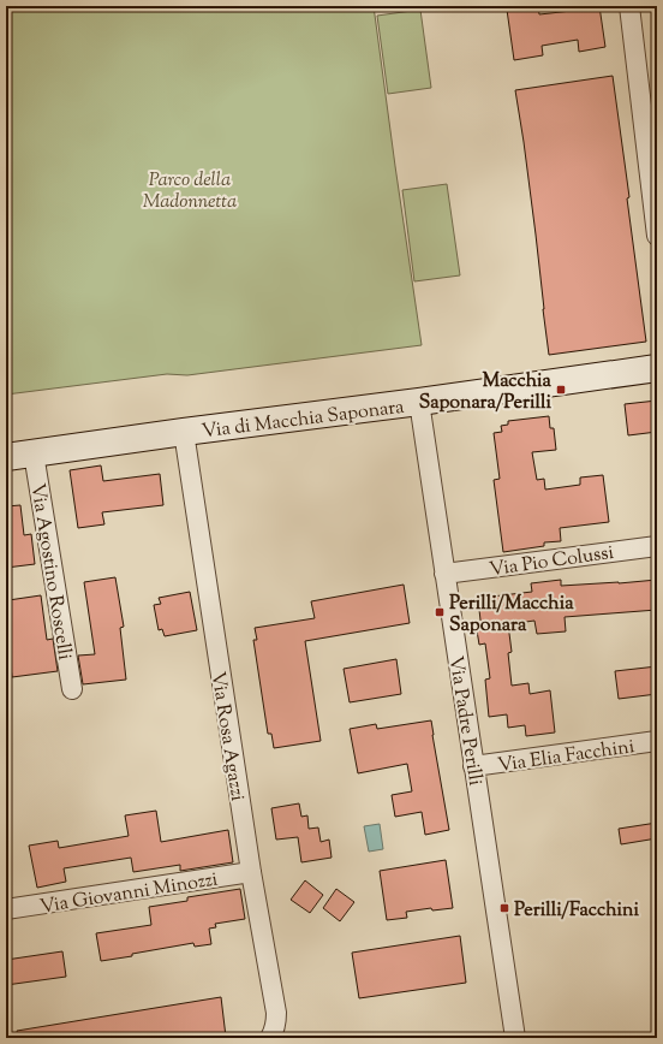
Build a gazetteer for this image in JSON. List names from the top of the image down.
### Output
{
  "streets": {
    "street": [
      "Via di Macchia Saponara",
      "Via Pio Colussi",
      "Via Agostino Roscelli",
      "Via Padre Perilli",
      "Via Rosa Agazzi",
      "Via Elia Facchini",
      "Via Giovanni Minozzi"
    ]
  },
  "crossings": [
    ["Via di Macchia Saponara", "Via Agostino Roscelli"],
    ["Via di Macchia Saponara", "Via Padre Perilli"],
    ["Via di Macchia Saponara", "Via Rosa Agazzi"],
    ["Via Pio Colussi", "Via Padre Perilli"],
    ["Via Padre Perilli", "Via Elia Facchini"],
    ["Via Rosa Agazzi", "Via Giovanni Minozzi"]
  ],
  "parks": ["Parco della Madonnetta"],
  "places": {
    "transit": ["Macchia Saponara/Perilli", "Perilli/Macchia Saponara", "Perilli/Facchini"]
  }
}
